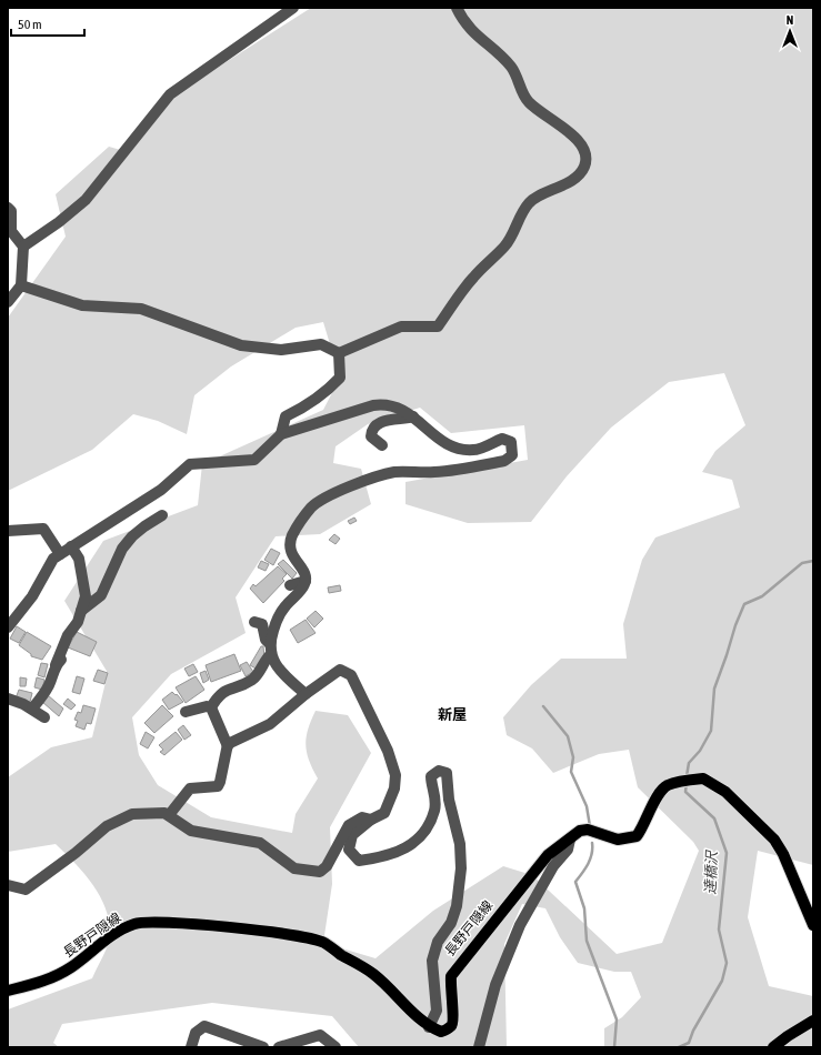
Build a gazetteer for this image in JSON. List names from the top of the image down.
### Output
{
  "streets": {
    "main road": ["長野戸隠線"]
  },
  "districts": ["新屋"],
  "water": ["達橋沢"],
  "scale_bar": "50 m",
  "north": "top"
}
